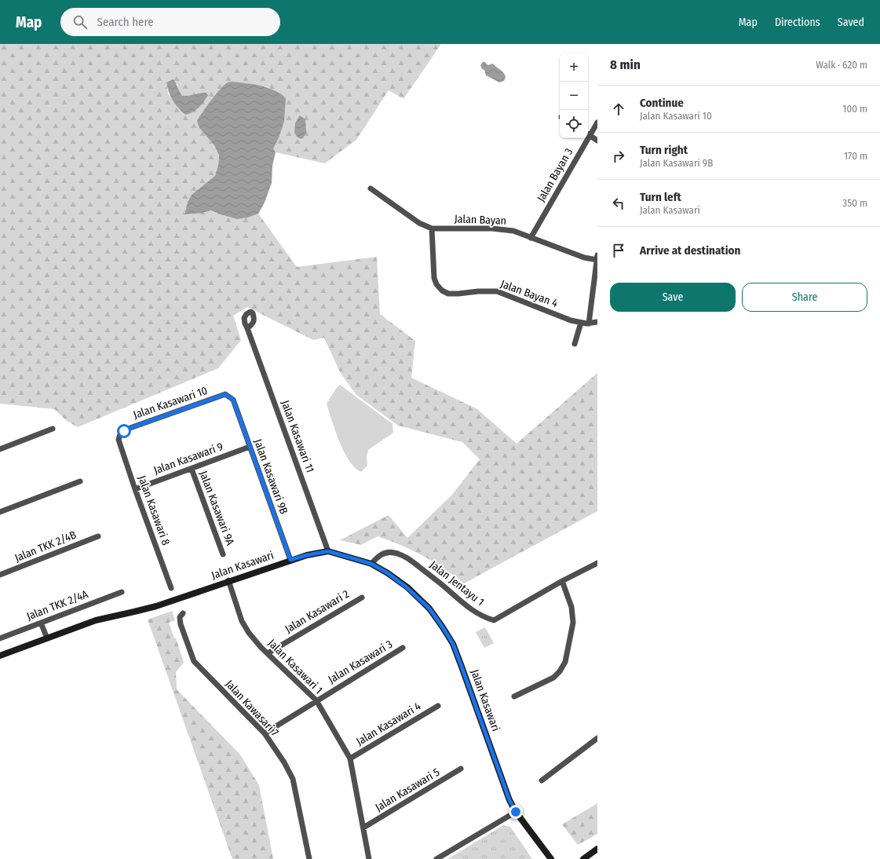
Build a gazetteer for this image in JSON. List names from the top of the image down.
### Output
{
  "streets": {
    "street": [
      "Jalan Bayan 3",
      "Jalan Bayan",
      "Jalan Bayan 4",
      "Jalan Kasawari 10",
      "Jalan Kasawari 11",
      "Jalan Kasawari 9",
      "Jalan Kasawari 9B",
      "Jalan Kasawari 9A",
      "Jalan Kasawari 8",
      "Jalan TKK 2/4B",
      "Jalan Kasawari",
      "Jalan Jentayu 1",
      "Jalan TKK 2/4A",
      "Jalan Kasawari 2",
      "Jalan Kasawari 3",
      "Jalan Kasawari 1",
      "Jalan Kawasari 7",
      "Jalan Kasawari 4",
      "Jalan Kasawari 5"
    ]
  },
  "crossings": [
    ["Jalan Bayan 3", "Jalan Bayan"],
    ["Jalan Bayan", "Jalan Bayan 4"],
    ["Jalan Kasawari 10", "Jalan Kasawari 9B"],
    ["Jalan Kasawari 10", "Jalan Kasawari 8"],
    ["Jalan Kasawari 11", "Jalan Kasawari"],
    ["Jalan Kasawari 9", "Jalan Kasawari 9B"],
    ["Jalan Kasawari 9", "Jalan Kasawari 9A"],
    ["Jalan Kasawari 9", "Jalan Kasawari 8"],
    ["Jalan Kasawari 9B", "Jalan Kasawari"],
    ["Jalan Kasawari", "Jalan Jentayu 1"],
    ["Jalan Kasawari", "Jalan Kasawari 1"],
    ["Jalan Kasawari 2", "Jalan Kasawari 1"],
    ["Jalan Kasawari 3", "Jalan Kasawari 1"],
    ["Jalan Kasawari 3", "Jalan Kawasari 7"],
    ["Jalan Kasawari 1", "Jalan Kasawari 4"],
    ["Jalan Kasawari 1", "Jalan Kasawari 5"]
  ],
  "page": {
    "header": "Map",
    "search": "Search here",
    "nav": ["Map", "Directions", "Saved"],
    "heading": ["8 min", "Walk · 620 m"],
    "map_buttons": ["+", "−"],
    "list": [
      ["Continue", "Jalan Kasawari 10", "100 m"],
      ["Turn right", "Jalan Kasawari 9B", "170 m"],
      ["Turn left", "Jalan Kasawari", "350 m"],
      "Arrive at destination"
    ],
    "buttons": ["Save", "Share"]
  }
}
